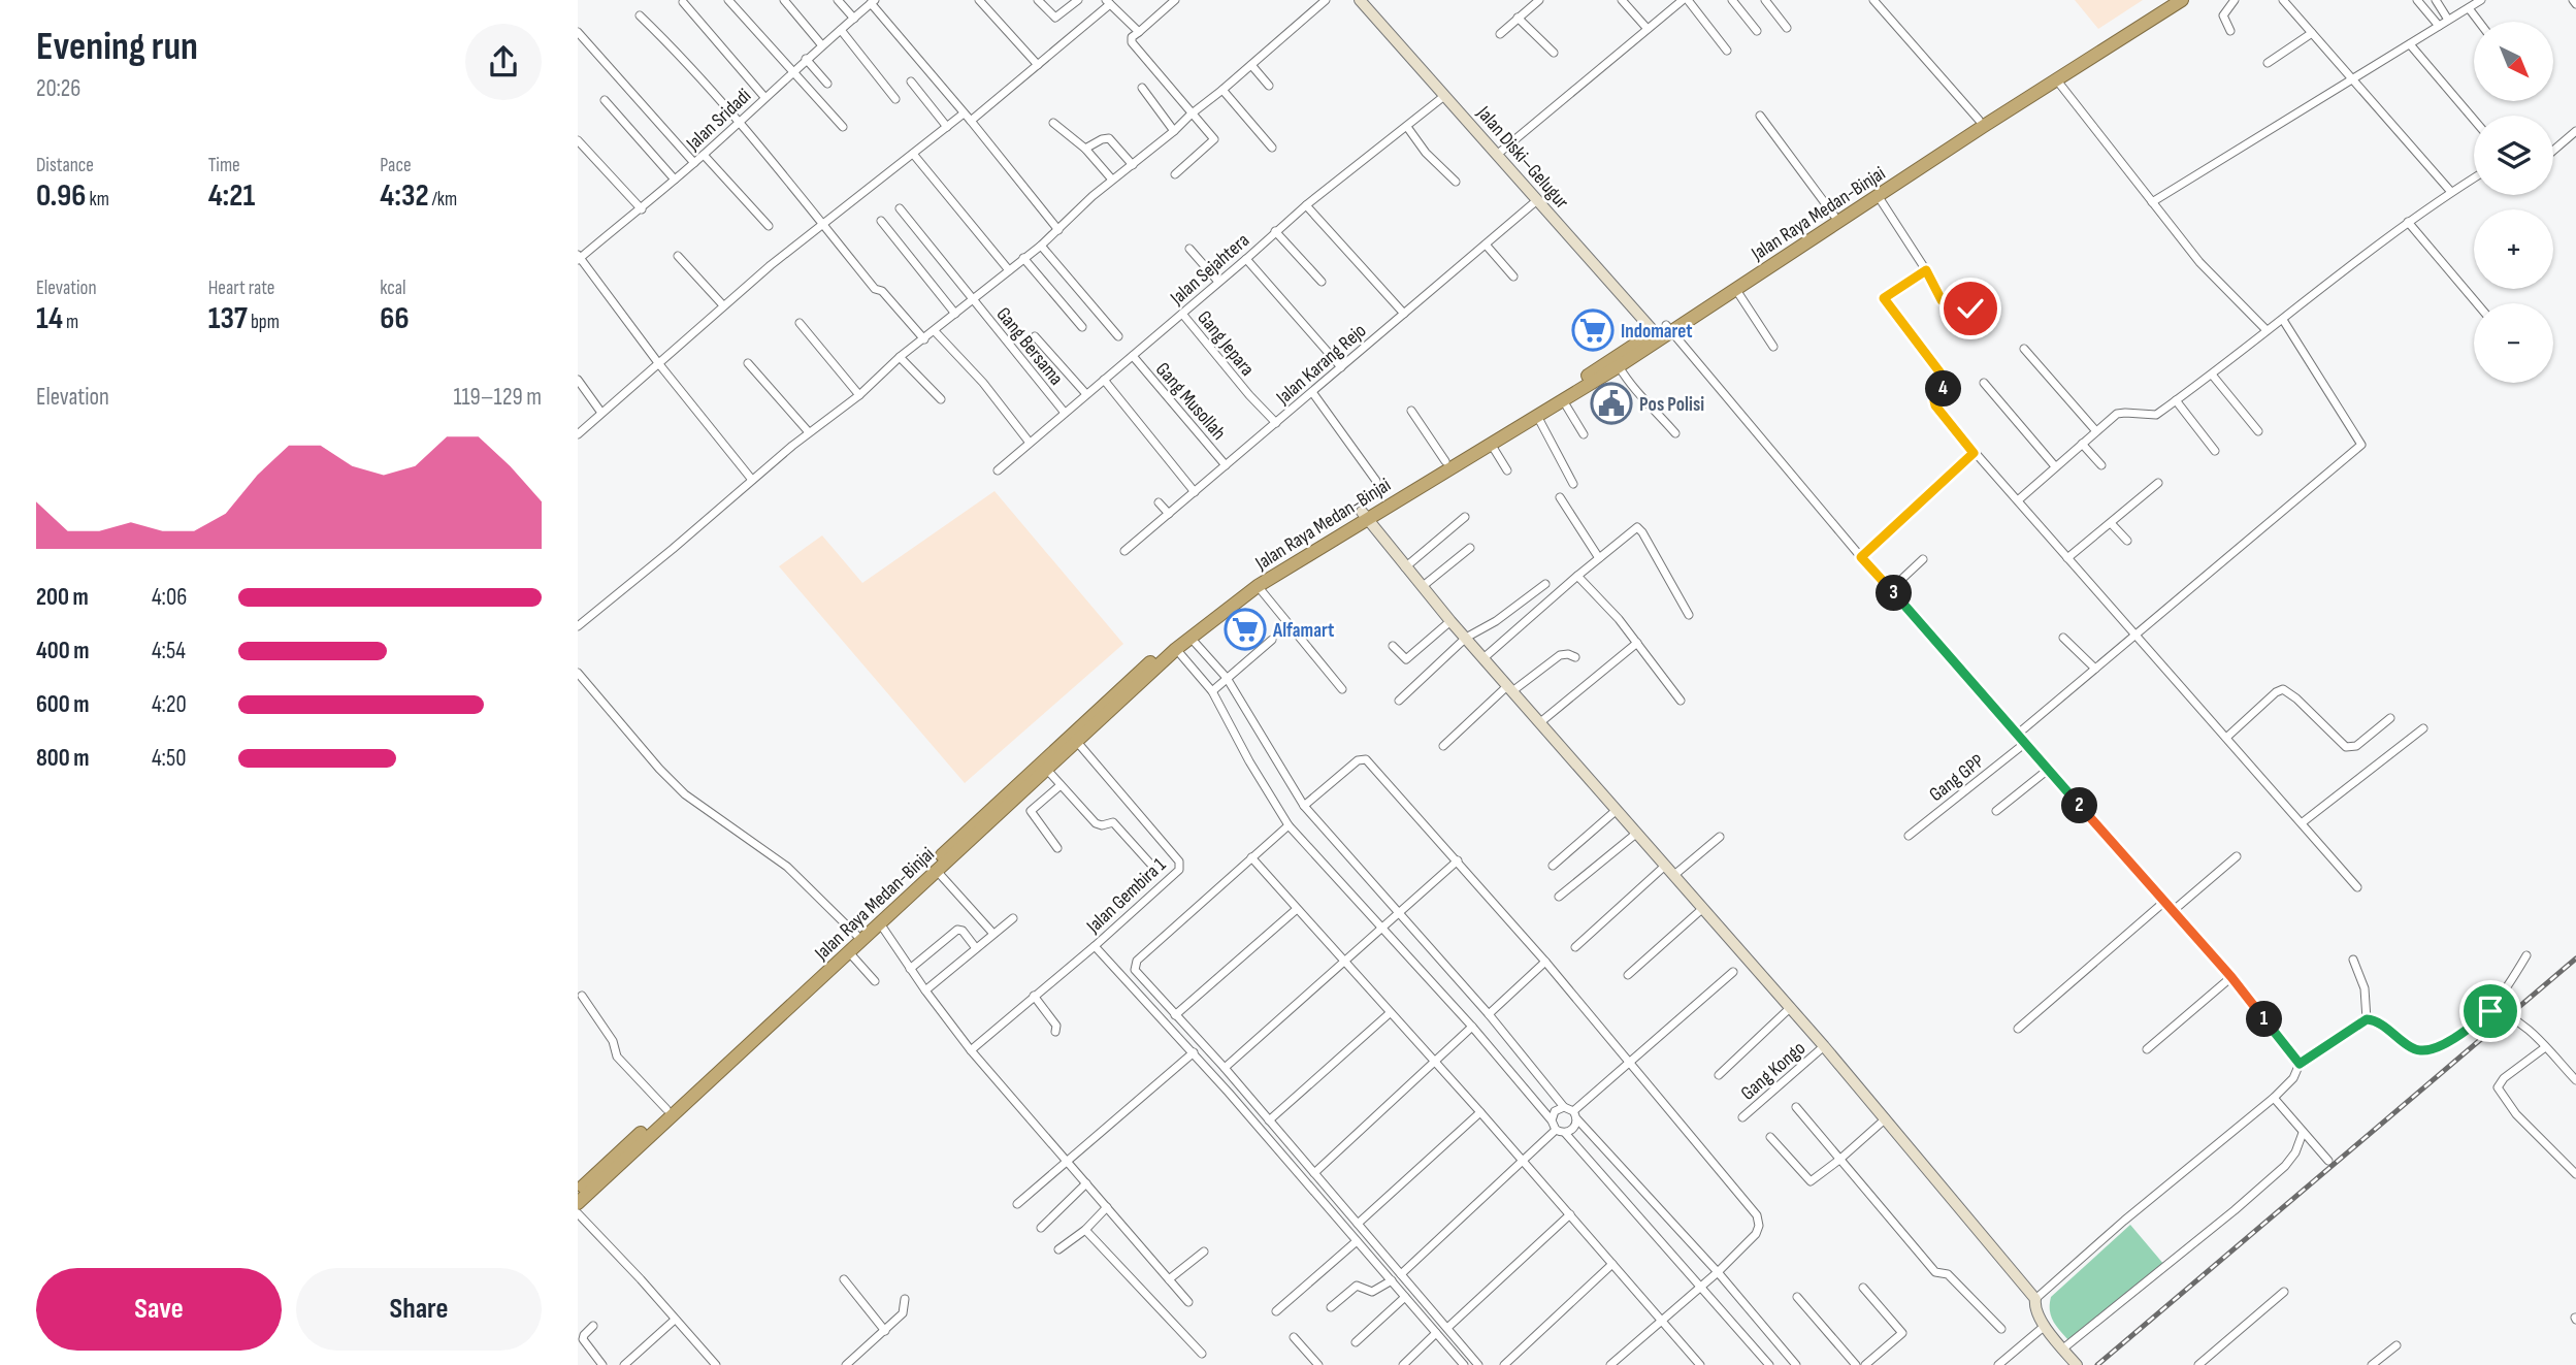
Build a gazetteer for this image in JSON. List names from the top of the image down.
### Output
{
  "streets": {
    "highway": ["Jalan Raya Medan-Binjai"],
    "main road": ["Jalan Diski–Gelugur"],
    "street": [
      "Jalan Sridadi",
      "Jalan Sejahtera",
      "Gang Jepara",
      "Gang Bersama",
      "Jalan Karang Rejo",
      "Gang Musollah",
      "Gang GPP",
      "Jalan Gembira 1",
      "Gang Kongo"
    ]
  },
  "crossings": [
    ["Jalan Diski–Gelugur", "Jalan Raya Medan-Binjai"],
    ["Jalan Diski–Gelugur", "Jalan Sejahtera"],
    ["Jalan Diski–Gelugur", "Jalan Karang Rejo"],
    ["Jalan Raya Medan-Binjai", "Jalan Gembira 1"],
    ["Jalan Sejahtera", "Gang Jepara"],
    ["Jalan Sejahtera", "Gang Bersama"],
    ["Jalan Sejahtera", "Gang Musollah"],
    ["Gang Jepara", "Jalan Karang Rejo"],
    ["Jalan Karang Rejo", "Gang Musollah"]
  ],
  "places": {
    "supermarket": ["Indomaret", "Alfamart"],
    "public building": ["Pos Polisi"]
  },
  "north": "bottom right",
  "page": {
    "heading": ["Evening run", "20:26"],
    "map_buttons": ["+", "−"],
    "stats": [
      ["Distance", "0.96 km"],
      ["Time", "4:21"],
      ["Pace", "4:32 /km"],
      ["Elevation", "14 m"],
      ["Heart rate", "137 bpm"],
      ["kcal", "66"]
    ],
    "chart": ["Elevation", "119–129 m"],
    "pins": [
      "4",
      "3",
      "2",
      "1"
    ],
    "list": [
      {
        "name": "200 m",
        "note": "4:06"
      },
      {
        "name": "400 m",
        "note": "4:54"
      },
      {
        "name": "600 m",
        "note": "4:20"
      },
      {
        "name": "800 m",
        "note": "4:50"
      }
    ],
    "buttons": ["Save", "Share"]
  }
}
